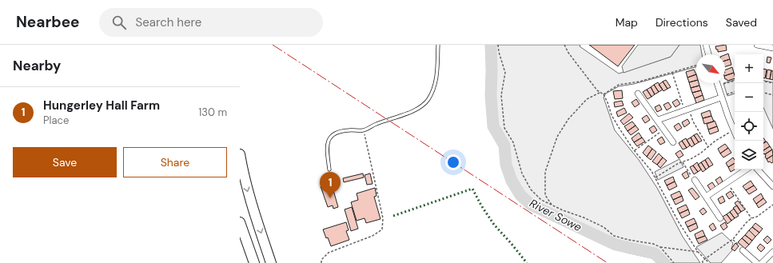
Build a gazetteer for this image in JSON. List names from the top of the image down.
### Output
{
  "water": ["River Sowe"],
  "north": "bottom right",
  "page": {
    "header": "Nearbee",
    "search": "Search here",
    "nav": ["Map", "Directions", "Saved"],
    "heading": "Nearby",
    "map_buttons": ["+", "−"],
    "list": [
      {
        "mark": "1",
        "name": "Hungerley Hall Farm",
        "note": "Place",
        "value": "130 m"
      }
    ],
    "buttons": ["Save", "Share"],
    "pins": "1"
  }
}
